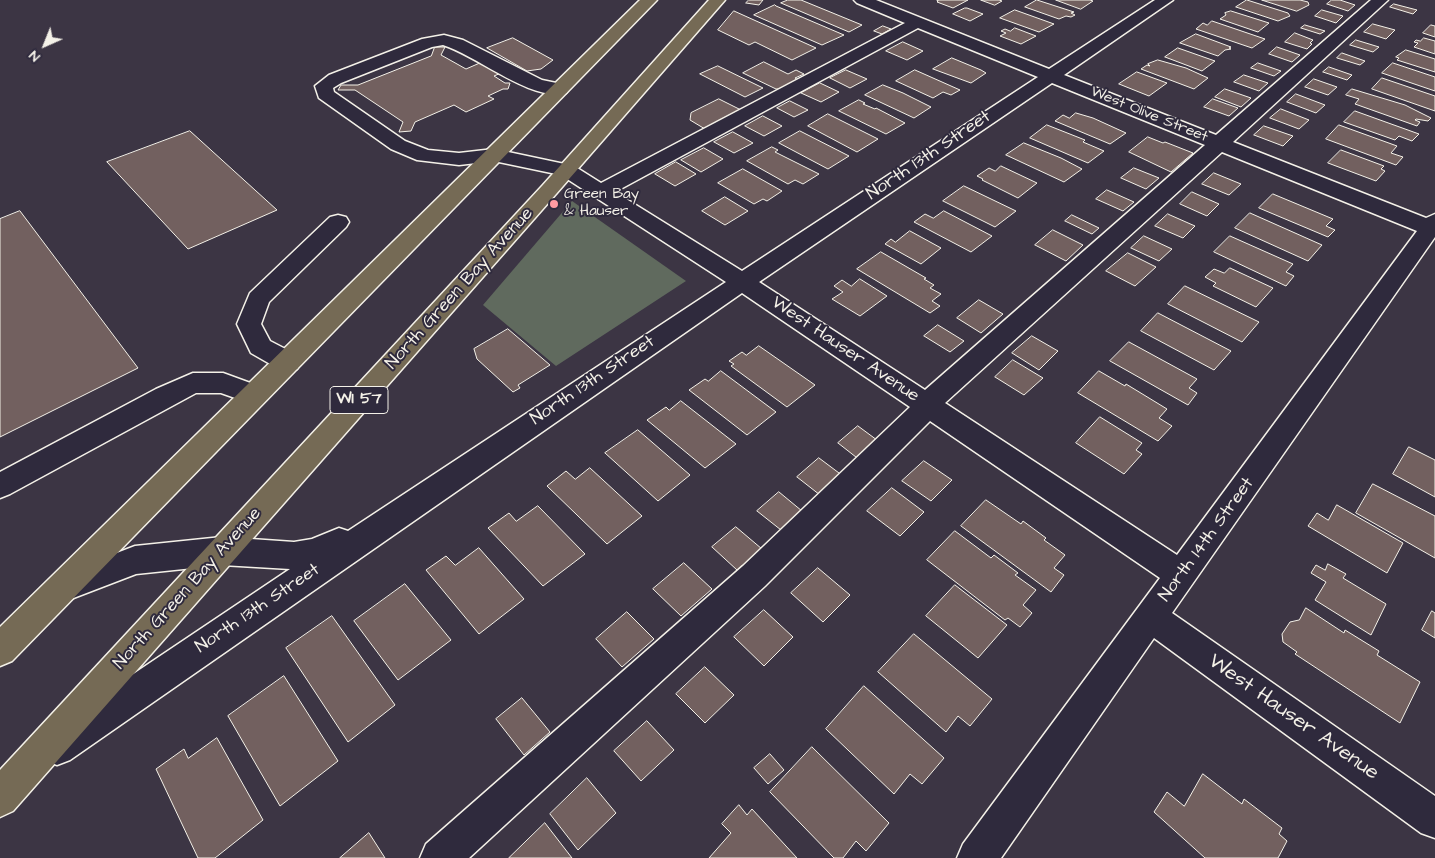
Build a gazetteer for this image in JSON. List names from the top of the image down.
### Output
{
  "streets": {
    "main road": ["North Green Bay Avenue", "WI 57"],
    "street": [
      "West Olive Street",
      "North 13th Street",
      "West Hauser Avenue",
      "North 14th Street"
    ]
  },
  "crossings": [
    ["West Olive Street", "North 13th Street"],
    ["West Olive Street", "North 14th Street"],
    ["North 13th Street", "North Green Bay Avenue"],
    ["North 13th Street", "West Hauser Avenue"],
    ["North Green Bay Avenue", "West Hauser Avenue"],
    ["West Hauser Avenue", "North 14th Street"]
  ],
  "places": ["Green Bay & Hauser"],
  "north": "bottom left"
}
